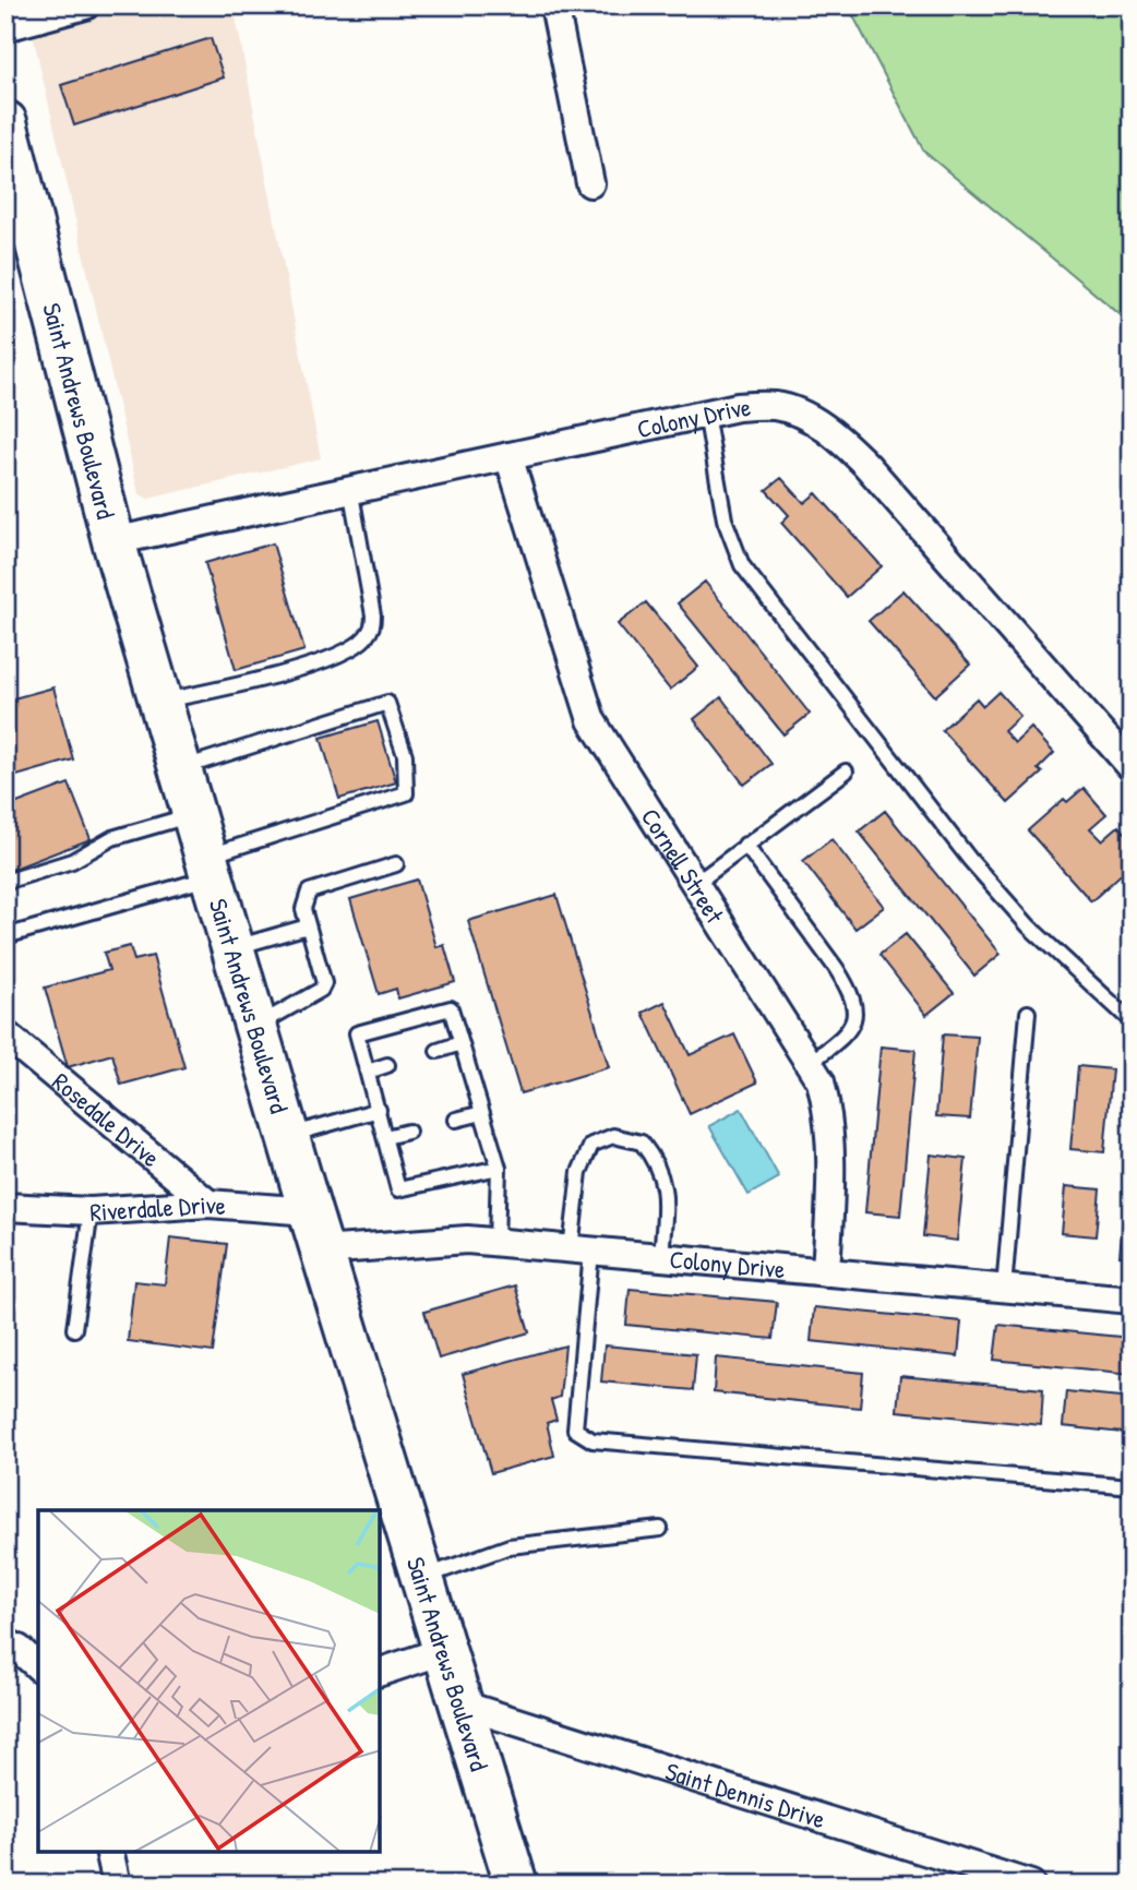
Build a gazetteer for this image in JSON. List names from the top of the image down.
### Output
{
  "streets": {
    "main road": ["Saint Andrews Boulevard"],
    "street": [
      "Colony Drive",
      "Cornell Street",
      "Rosedale Drive",
      "Riverdale Drive",
      "Saint Dennis Drive"
    ]
  },
  "crossings": [
    ["Saint Andrews Boulevard", "Colony Drive"],
    ["Saint Andrews Boulevard", "Riverdale Drive"],
    ["Saint Andrews Boulevard", "Saint Dennis Drive"],
    ["Colony Drive", "Cornell Street"],
    ["Rosedale Drive", "Riverdale Drive"]
  ]
}
